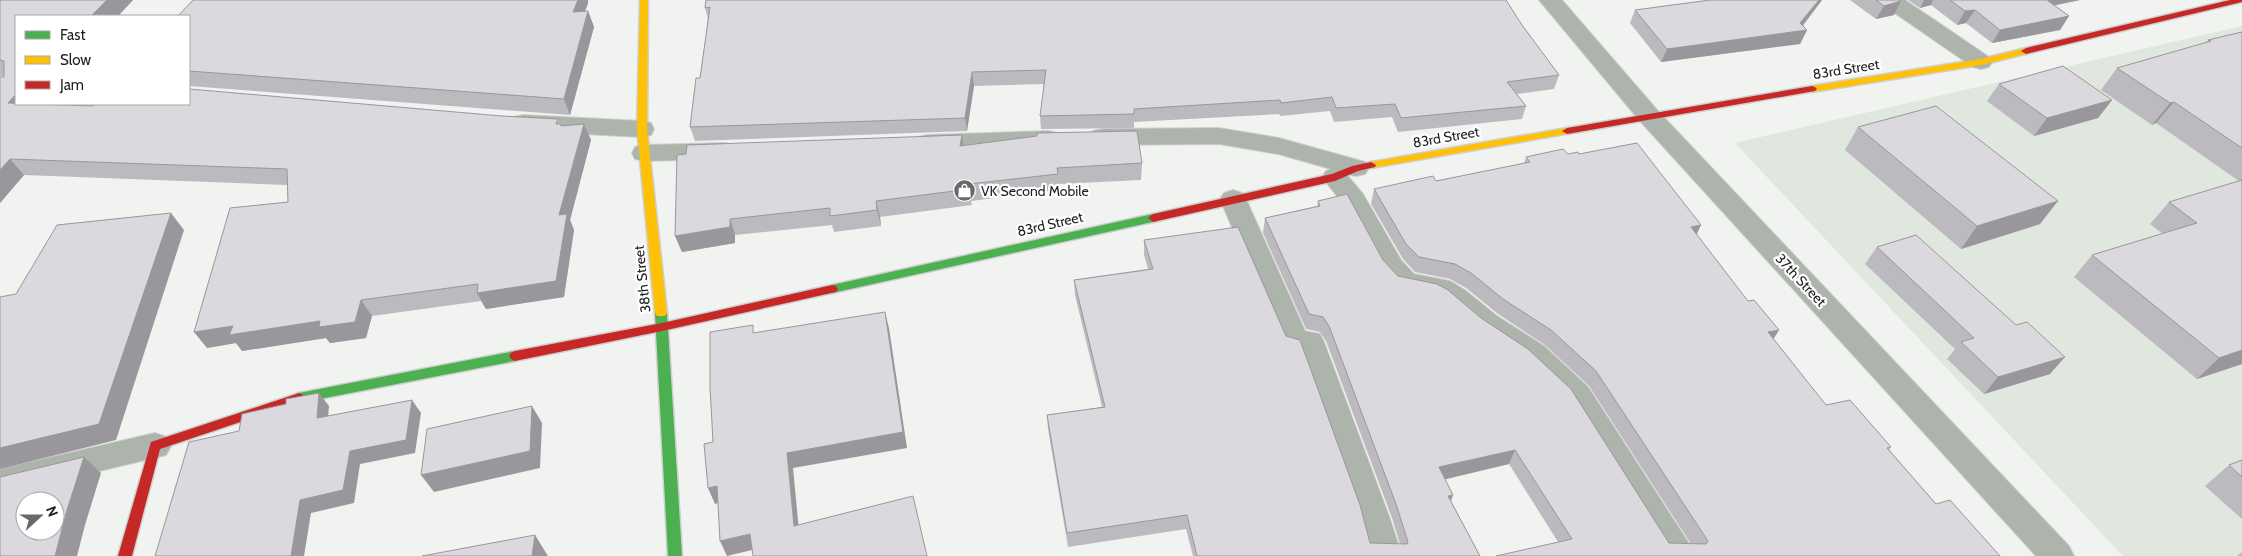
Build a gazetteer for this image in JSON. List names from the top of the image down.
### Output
{
  "streets": {
    "street": ["83rd Street", "38th Street", "37th Street"]
  },
  "crossings": [
    ["83rd Street", "38th Street"],
    ["83rd Street", "37th Street"]
  ],
  "places": {
    "shop": ["VK Second Mobile"]
  },
  "legend": ["Fast", "Slow", "Jam"],
  "north": "right"
}
